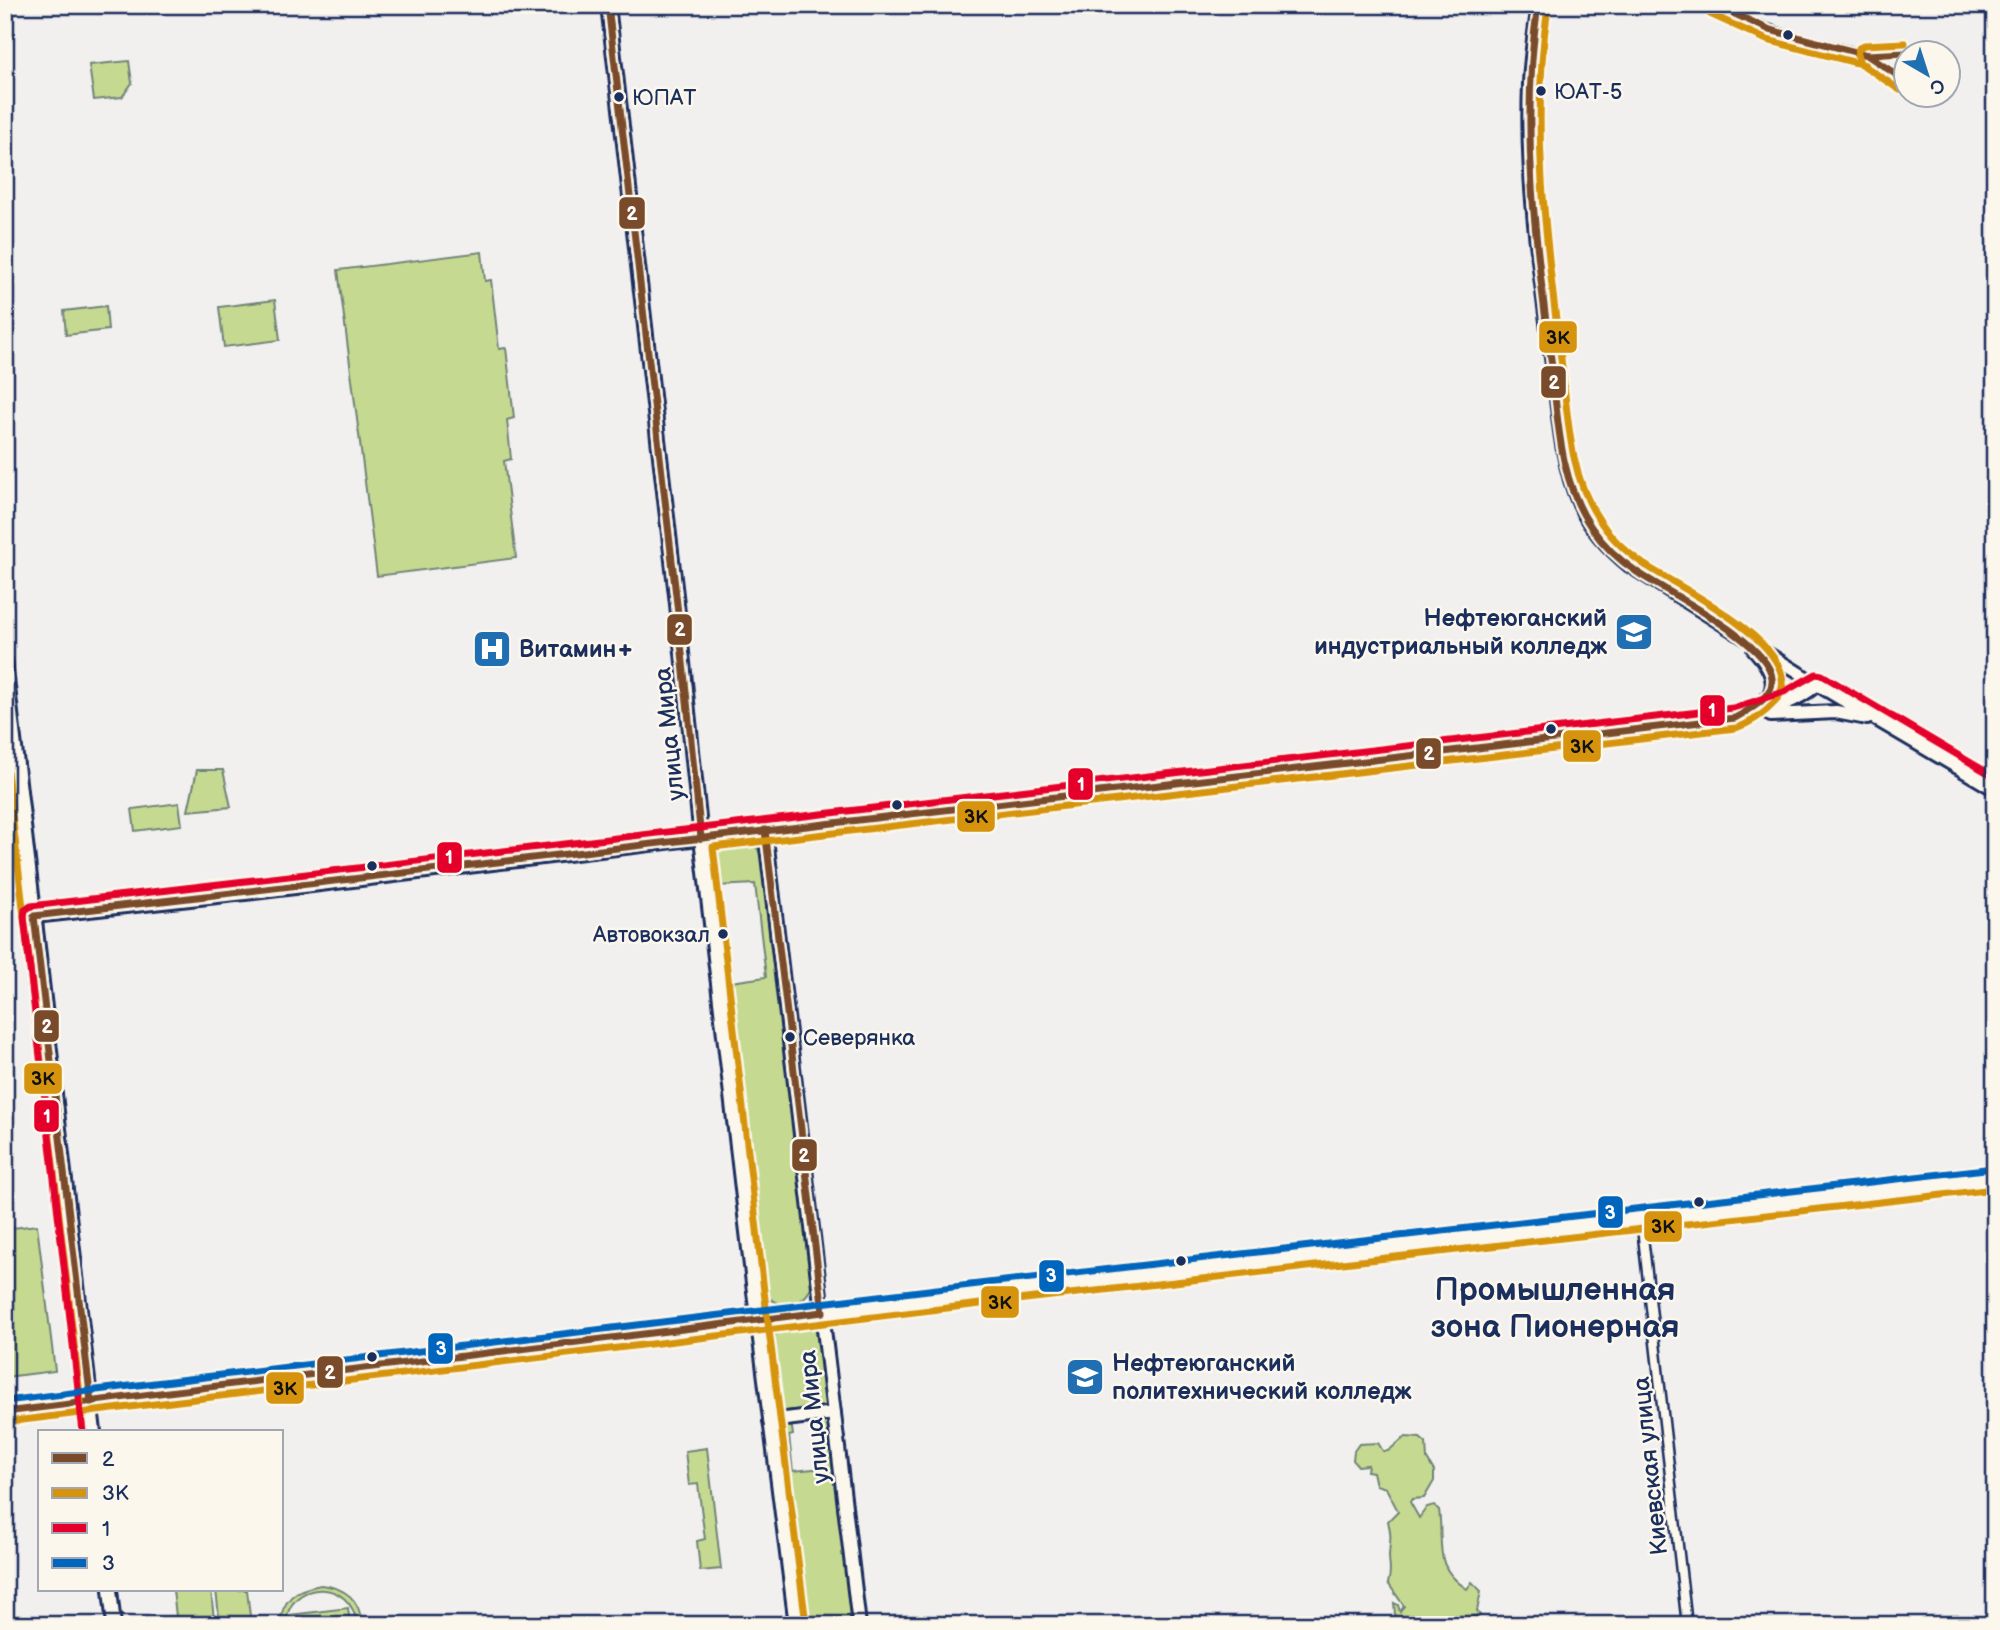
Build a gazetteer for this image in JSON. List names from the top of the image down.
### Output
{
  "streets": {
    "main road": ["улица Мира"],
    "street": ["Киевская улица"]
  },
  "districts": ["Промышленная зона Пионерная"],
  "places": {
    "other": [
      "ЮАТ-5",
      "ЮПАТ",
      "Автовокзал",
      "Северянка"
    ],
    "school or university": ["Нефтеюганский индустриальный колледж", "Нефтеюганский политехнический колледж"],
    "hospital": ["Витамин+"]
  },
  "lines": [
    "transit line 2",
    "transit line 3К",
    "transit line 1",
    "transit line 3"
  ],
  "legend": [
    "2",
    "3К",
    "1",
    "3"
  ],
  "north": "bottom right"
}
